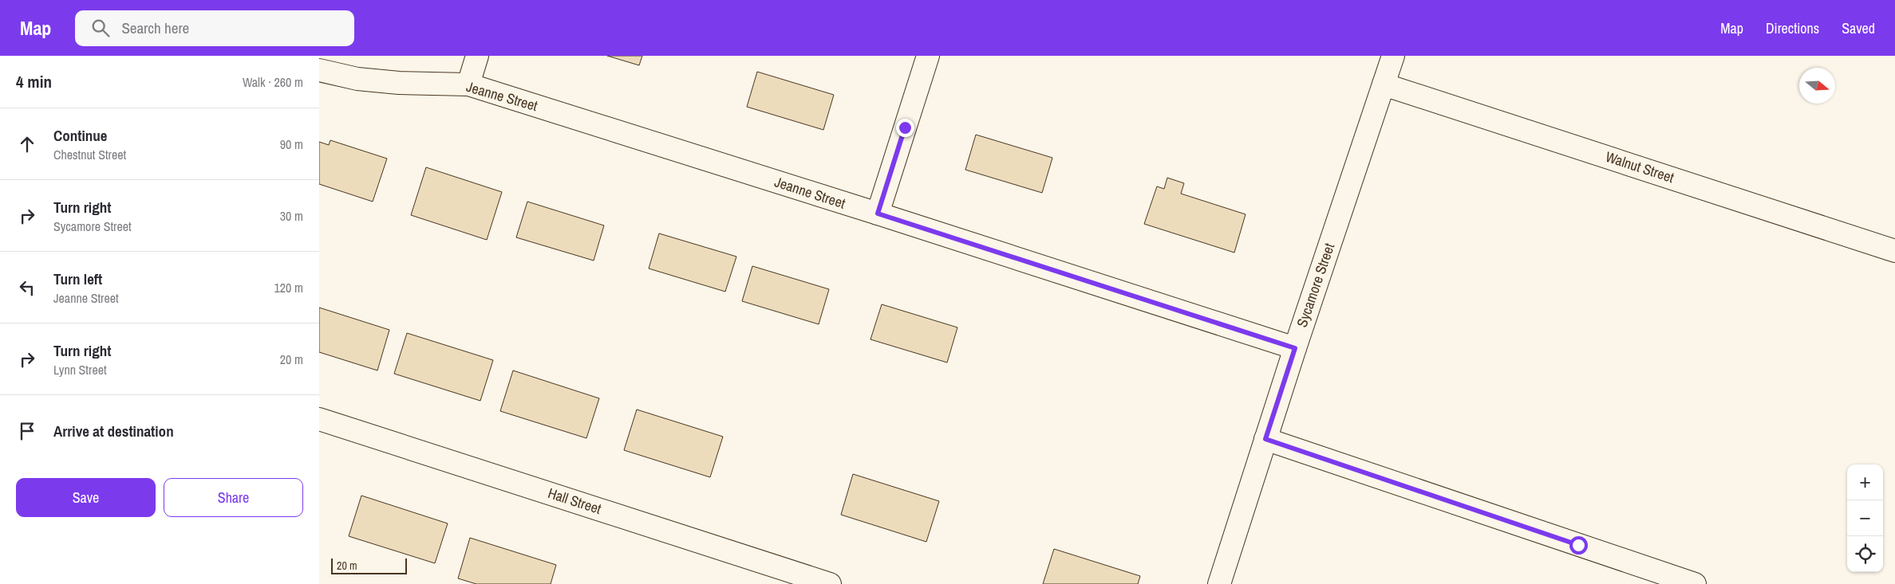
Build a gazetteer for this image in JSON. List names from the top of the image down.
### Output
{
  "streets": {
    "street": [
      "Jeanne Street",
      "Walnut Street",
      "Sycamore Street",
      "Hall Street"
    ]
  },
  "crossings": [
    ["Jeanne Street", "Sycamore Street"],
    ["Walnut Street", "Sycamore Street"]
  ],
  "scale_bar": "20 m",
  "north": "right",
  "page": {
    "header": "Map",
    "search": "Search here",
    "nav": ["Map", "Directions", "Saved"],
    "heading": ["4 min", "Walk · 260 m"],
    "list": [
      ["Continue", "Chestnut Street", "90 m"],
      ["Turn right", "Sycamore Street", "30 m"],
      ["Turn left", "Jeanne Street", "120 m"],
      ["Turn right", "Lynn Street", "20 m"],
      "Arrive at destination"
    ],
    "map_buttons": ["+", "−"],
    "buttons": ["Save", "Share"],
    "scale": "20 m"
  }
}
